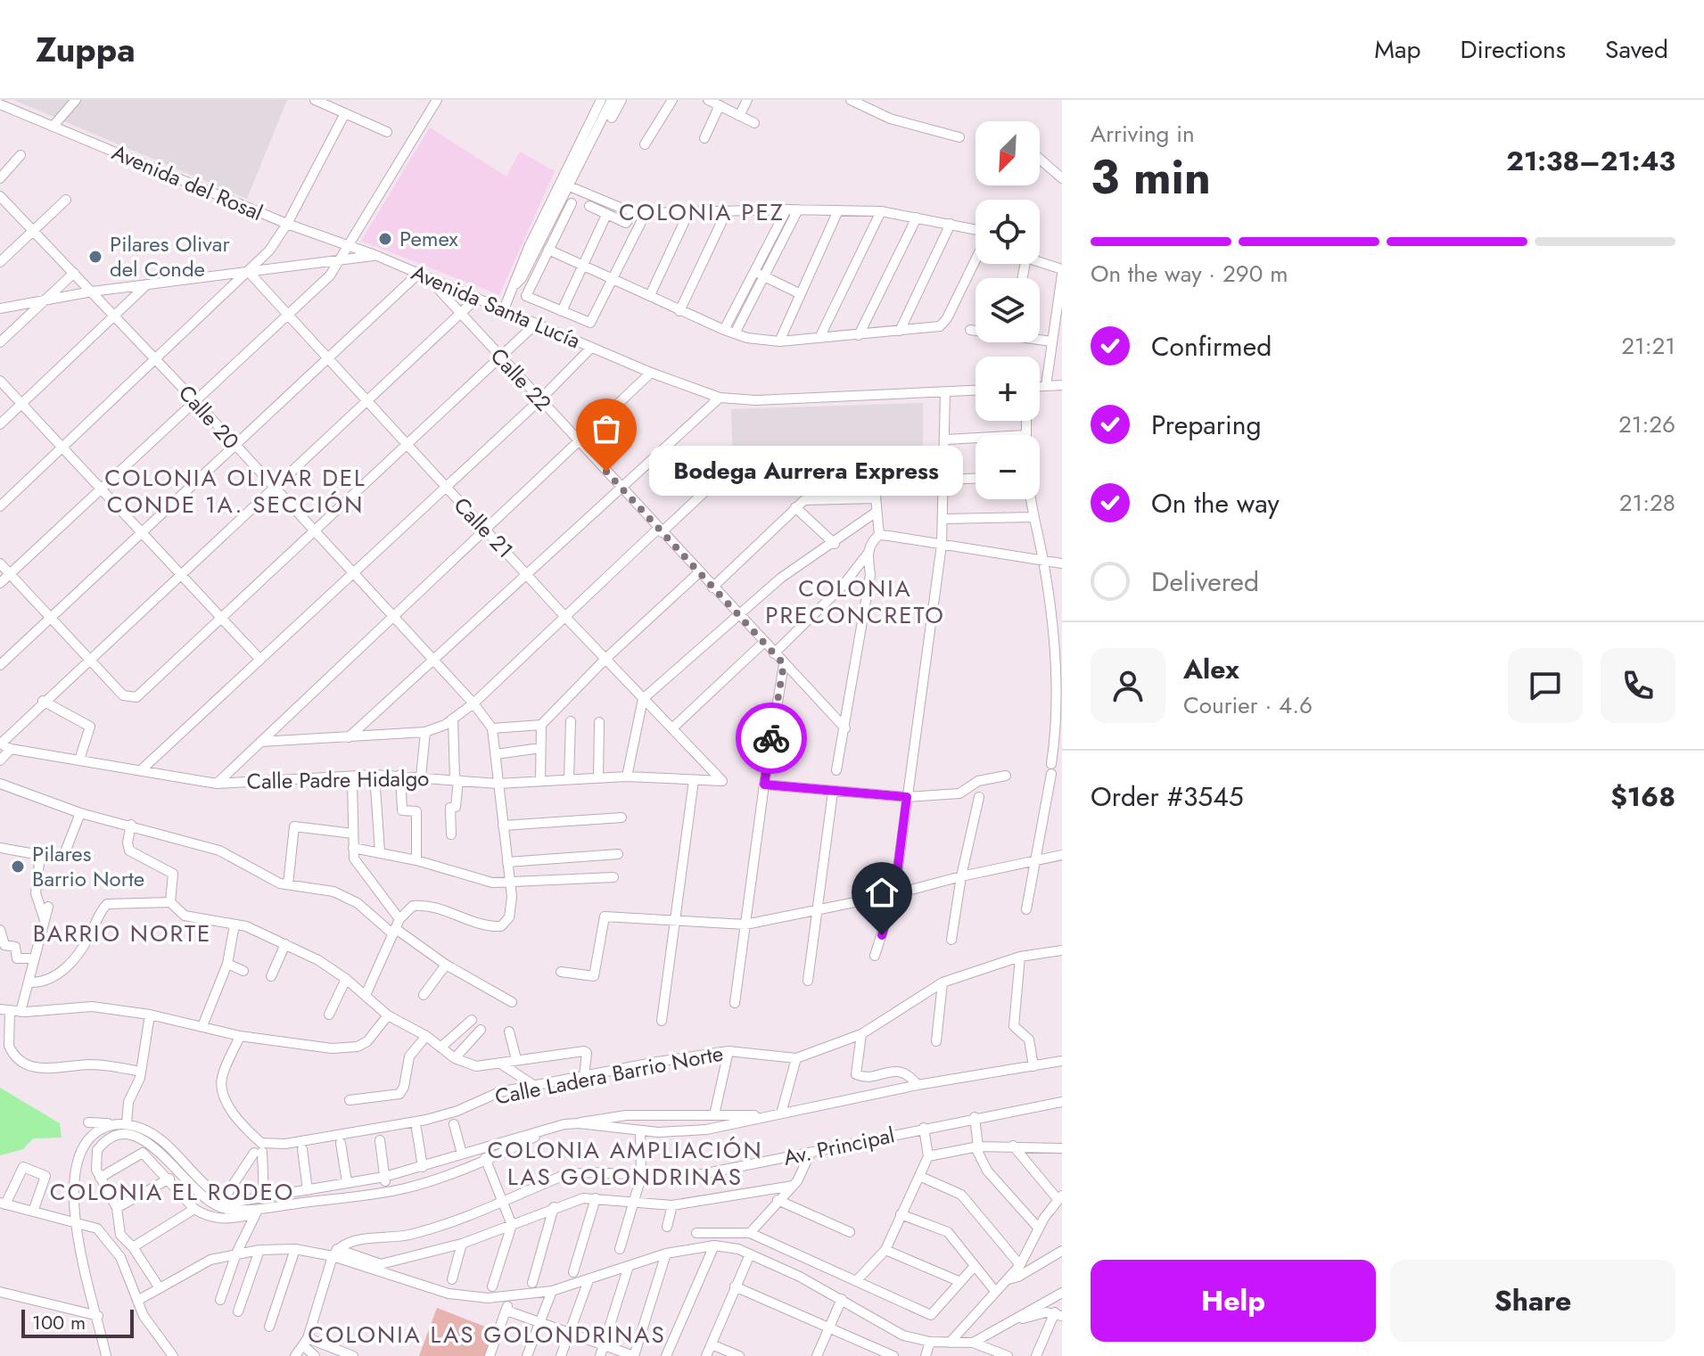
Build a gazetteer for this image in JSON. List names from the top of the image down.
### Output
{
  "streets": {
    "street": [
      "Avenida del Rosal",
      "Avenida Santa Lucía",
      "Calle 22",
      "Calle 20",
      "Calle 21",
      "Calle Padre Hidalgo",
      "Calle Ladera Barrio Norte",
      "Av. Principal"
    ]
  },
  "crossings": [
    ["Avenida del Rosal", "Avenida Santa Lucía"],
    ["Avenida Santa Lucía", "Calle 22"],
    ["Calle 21", "Calle Padre Hidalgo"]
  ],
  "districts": [
    "COLONIA PEZ",
    "COLONIA OLIVAR DEL CONDE 1A. SECCIÓN",
    "COLONIA PRECONCRETO",
    "BARRIO NORTE",
    "COLONIA AMPLIACIÓN LAS GOLONDRINAS",
    "COLONIA EL RODEO",
    "COLONIA LAS GOLONDRINAS"
  ],
  "places": [
    "Pemex",
    "Pilares Olivar del Conde",
    "Bodega Aurrera Express",
    "Pilares Barrio Norte"
  ],
  "scale_bar": "100 m",
  "north": "bottom left",
  "page": {
    "header": "Zuppa",
    "nav": ["Map", "Directions", "Saved"],
    "heading": ["3 min", "Arriving in", "21:38–21:43"],
    "panel": [
      "Alex",
      "Courier · 4.6",
      "Order #3545",
      "$168"
    ],
    "map_buttons": ["+", "−"],
    "bar": "On the way · 290 m",
    "list": [
      ["Confirmed", "21:21"],
      ["Preparing", "21:26"],
      ["On the way", "21:28"],
      "Delivered"
    ],
    "bubble": "Bodega Aurrera Express",
    "buttons": ["Help", "Share"],
    "scale": "100 m"
  }
}
